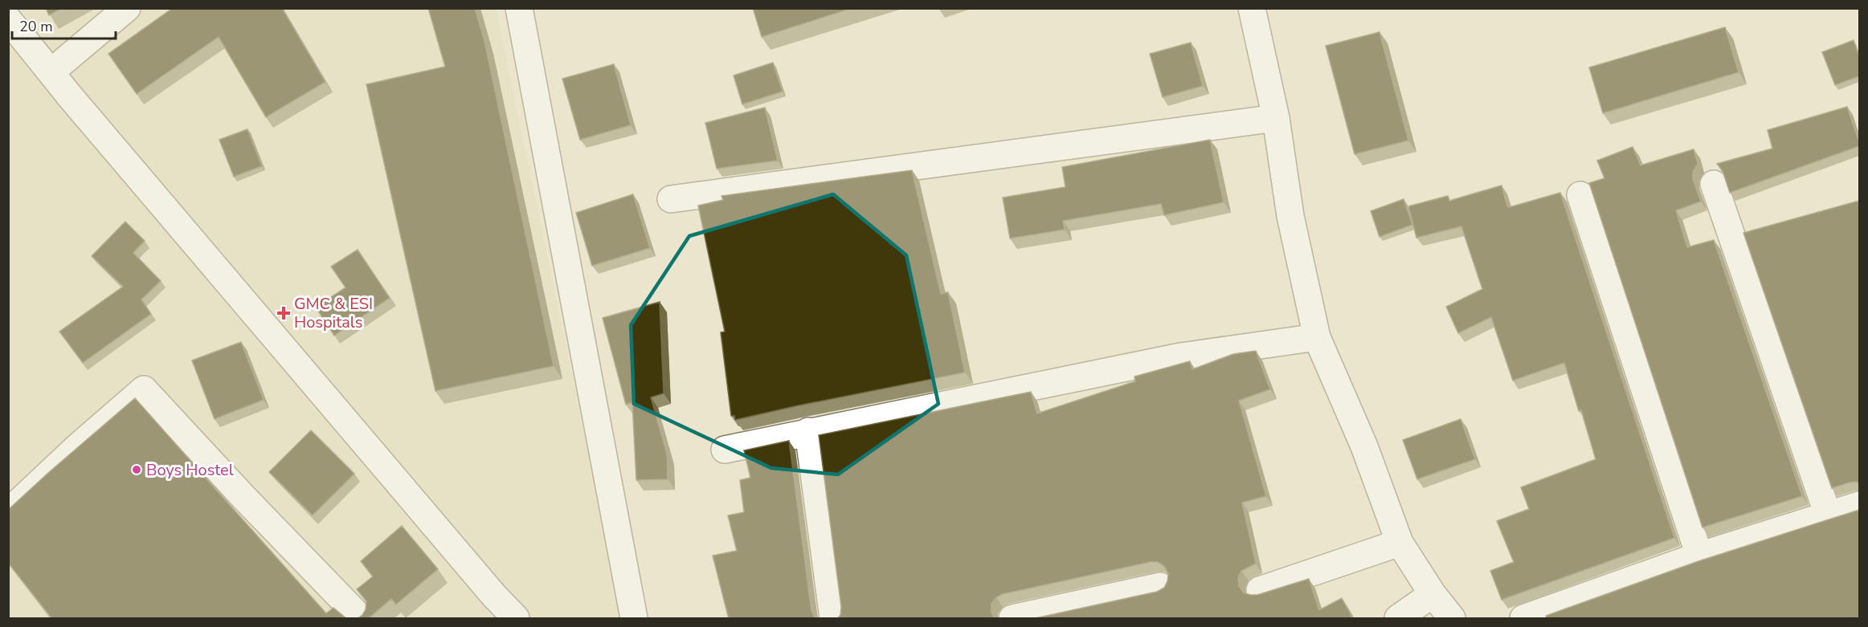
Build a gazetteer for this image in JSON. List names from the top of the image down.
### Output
{
  "places": {
    "health": ["GMC & ESI Hospitals"],
    "other": ["Boys Hostel"]
  },
  "scale_bar": "20 m"
}
